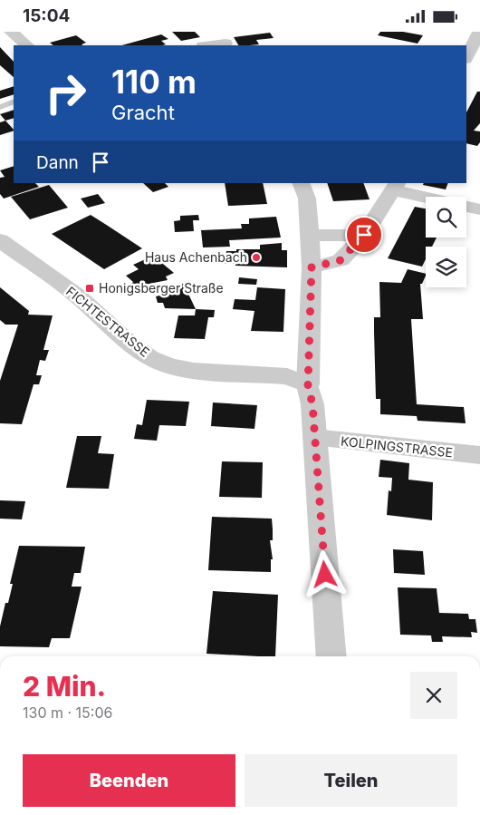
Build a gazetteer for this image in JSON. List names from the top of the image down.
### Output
{
  "streets": {
    "street": ["FICHTESTRASSE", "KOLPINGSTRASSE"]
  },
  "places": {
    "other": ["Haus Achenbach"],
    "transit": ["Honigsberger Straße"]
  },
  "page": {
    "status": "15:04",
    "turn": ["110 m", "Gracht"],
    "then": "Dann",
    "heading": ["2 Min.", "130 m · 15:06"],
    "buttons": ["Beenden", "Teilen"]
  }
}
